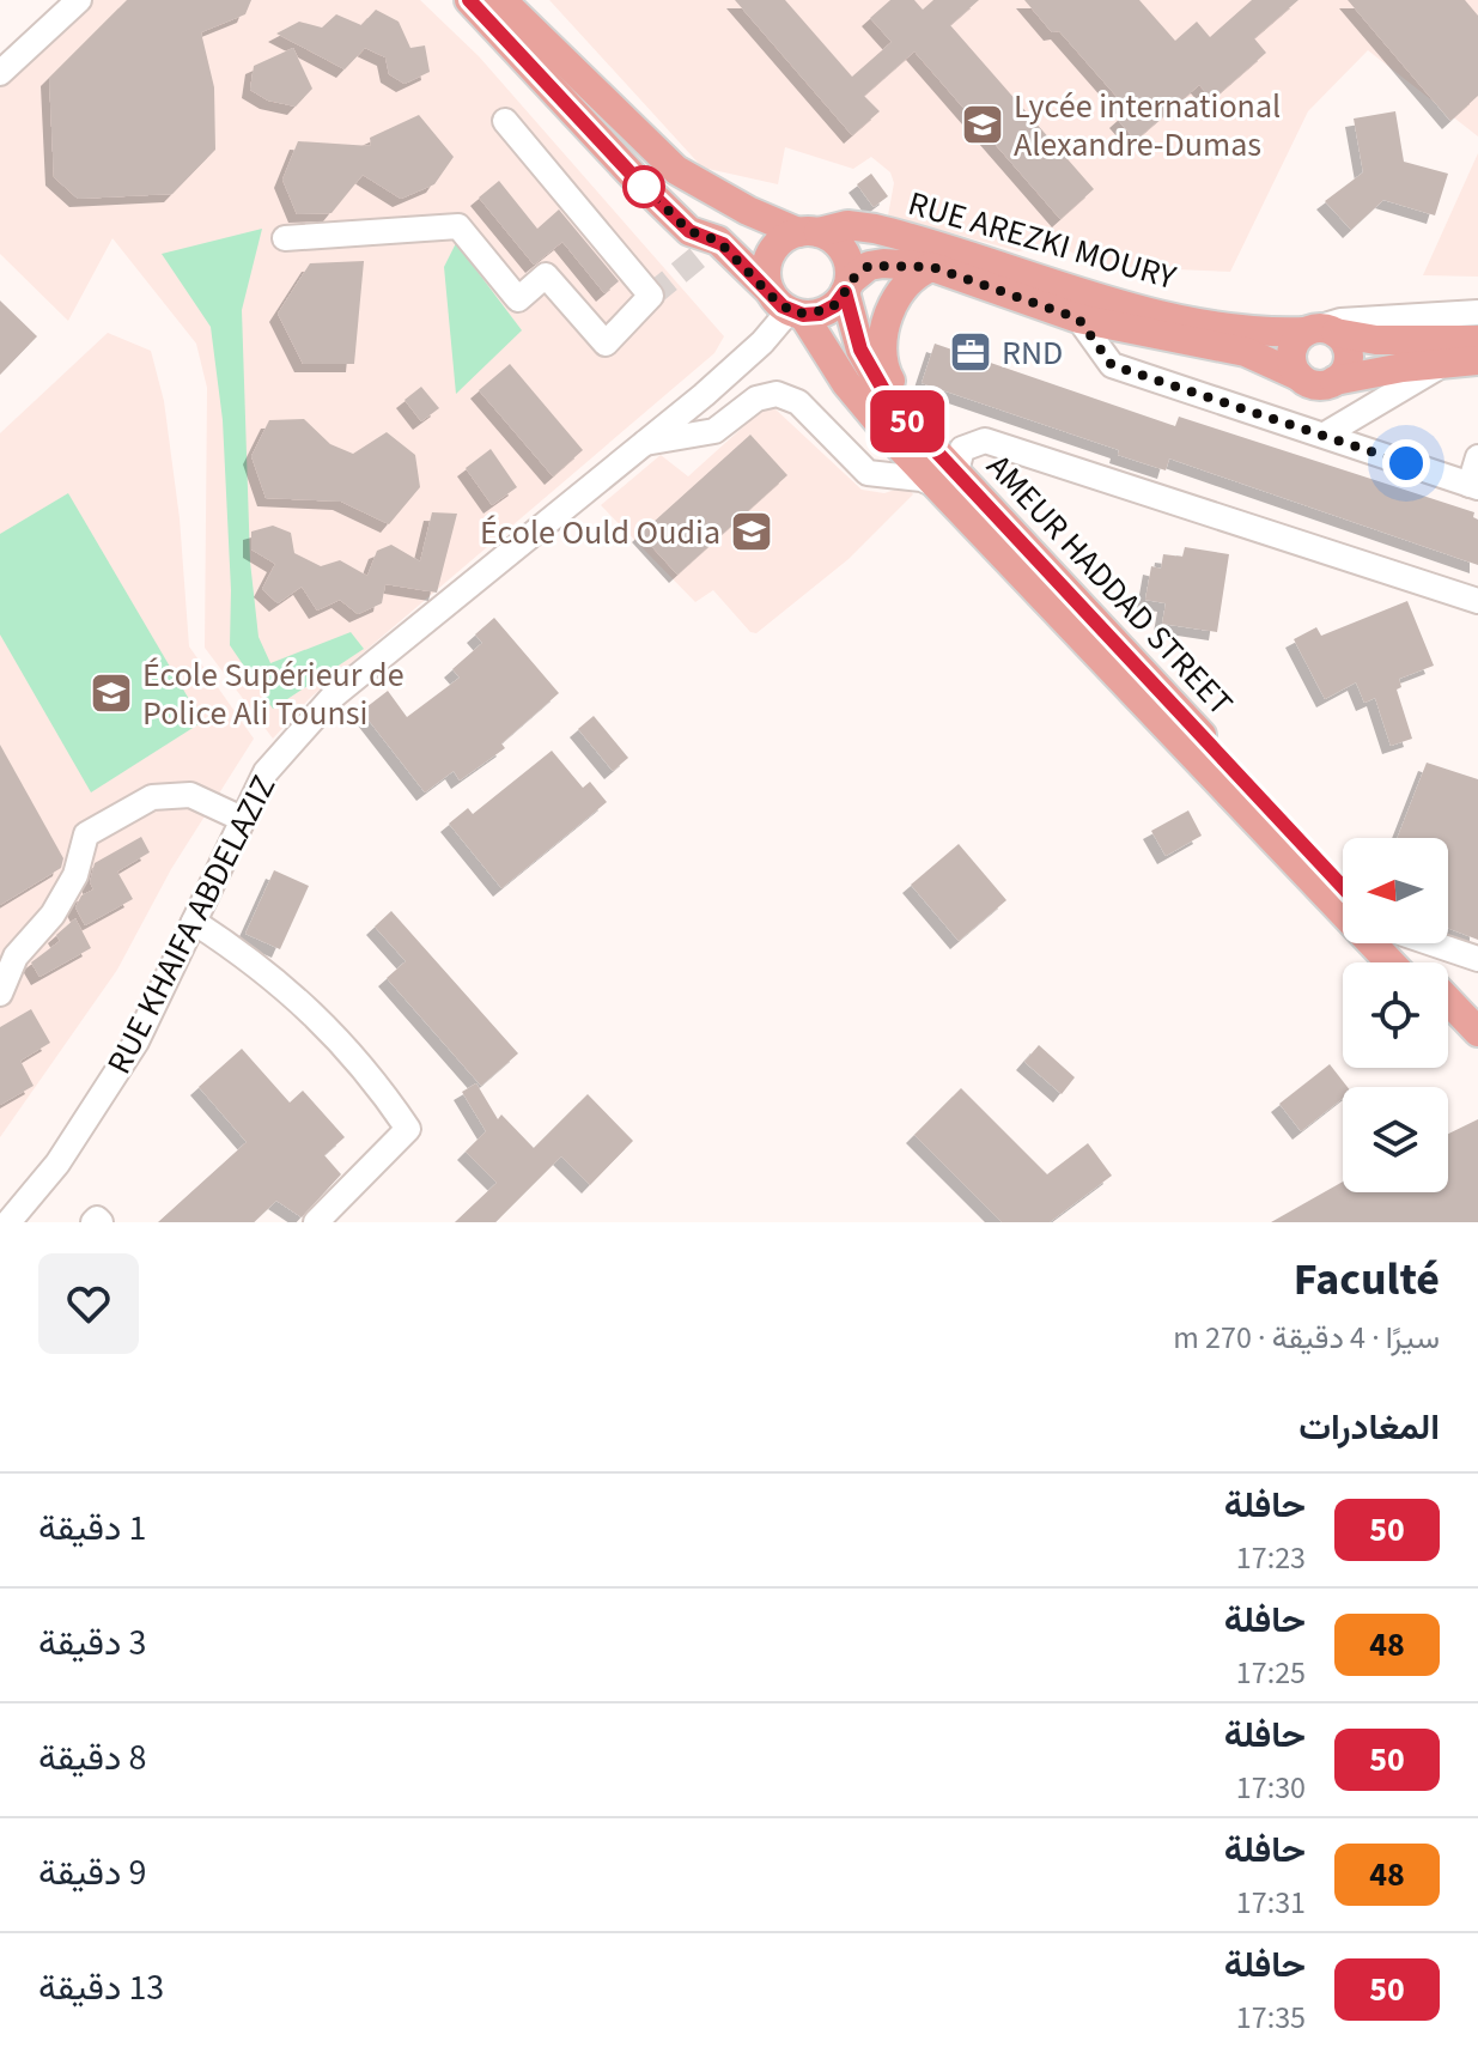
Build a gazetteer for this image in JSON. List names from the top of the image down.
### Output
{
  "streets": {
    "main road": ["RUE AREZKI MOURY", "AMEUR HADDAD STREET"],
    "street": ["RUE KHAIFA ABDELAZIZ"]
  },
  "crossings": [
    ["RUE AREZKI MOURY", "AMEUR HADDAD STREET"],
    ["RUE AREZKI MOURY", "RUE KHAIFA ABDELAZIZ"],
    ["AMEUR HADDAD STREET", "RUE KHAIFA ABDELAZIZ"]
  ],
  "places": {
    "school or university": ["Lycée international Alexandre-Dumas", "École Ould Oudia", "École Supérieur de Police Ali Tounsi"],
    "office": ["RND"]
  },
  "lines": ["bus line 50"],
  "north": "left",
  "page": {
    "on_map": "50",
    "heading": [
      ["Faculté", "سيرًا · 4 دقيقة · 270 m"],
      "المغادرات"
    ],
    "list": [
      {
        "mark": "50",
        "name": "حافلة",
        "note": "17:23",
        "value": "1 دقيقة"
      },
      {
        "mark": "48",
        "name": "حافلة",
        "note": "17:25",
        "value": "3 دقيقة"
      },
      {
        "mark": "50",
        "name": "حافلة",
        "note": "17:30",
        "value": "8 دقيقة"
      },
      {
        "mark": "48",
        "name": "حافلة",
        "note": "17:31",
        "value": "9 دقيقة"
      },
      {
        "mark": "50",
        "name": "حافلة",
        "note": "17:35",
        "value": "13 دقيقة"
      }
    ]
  }
}
